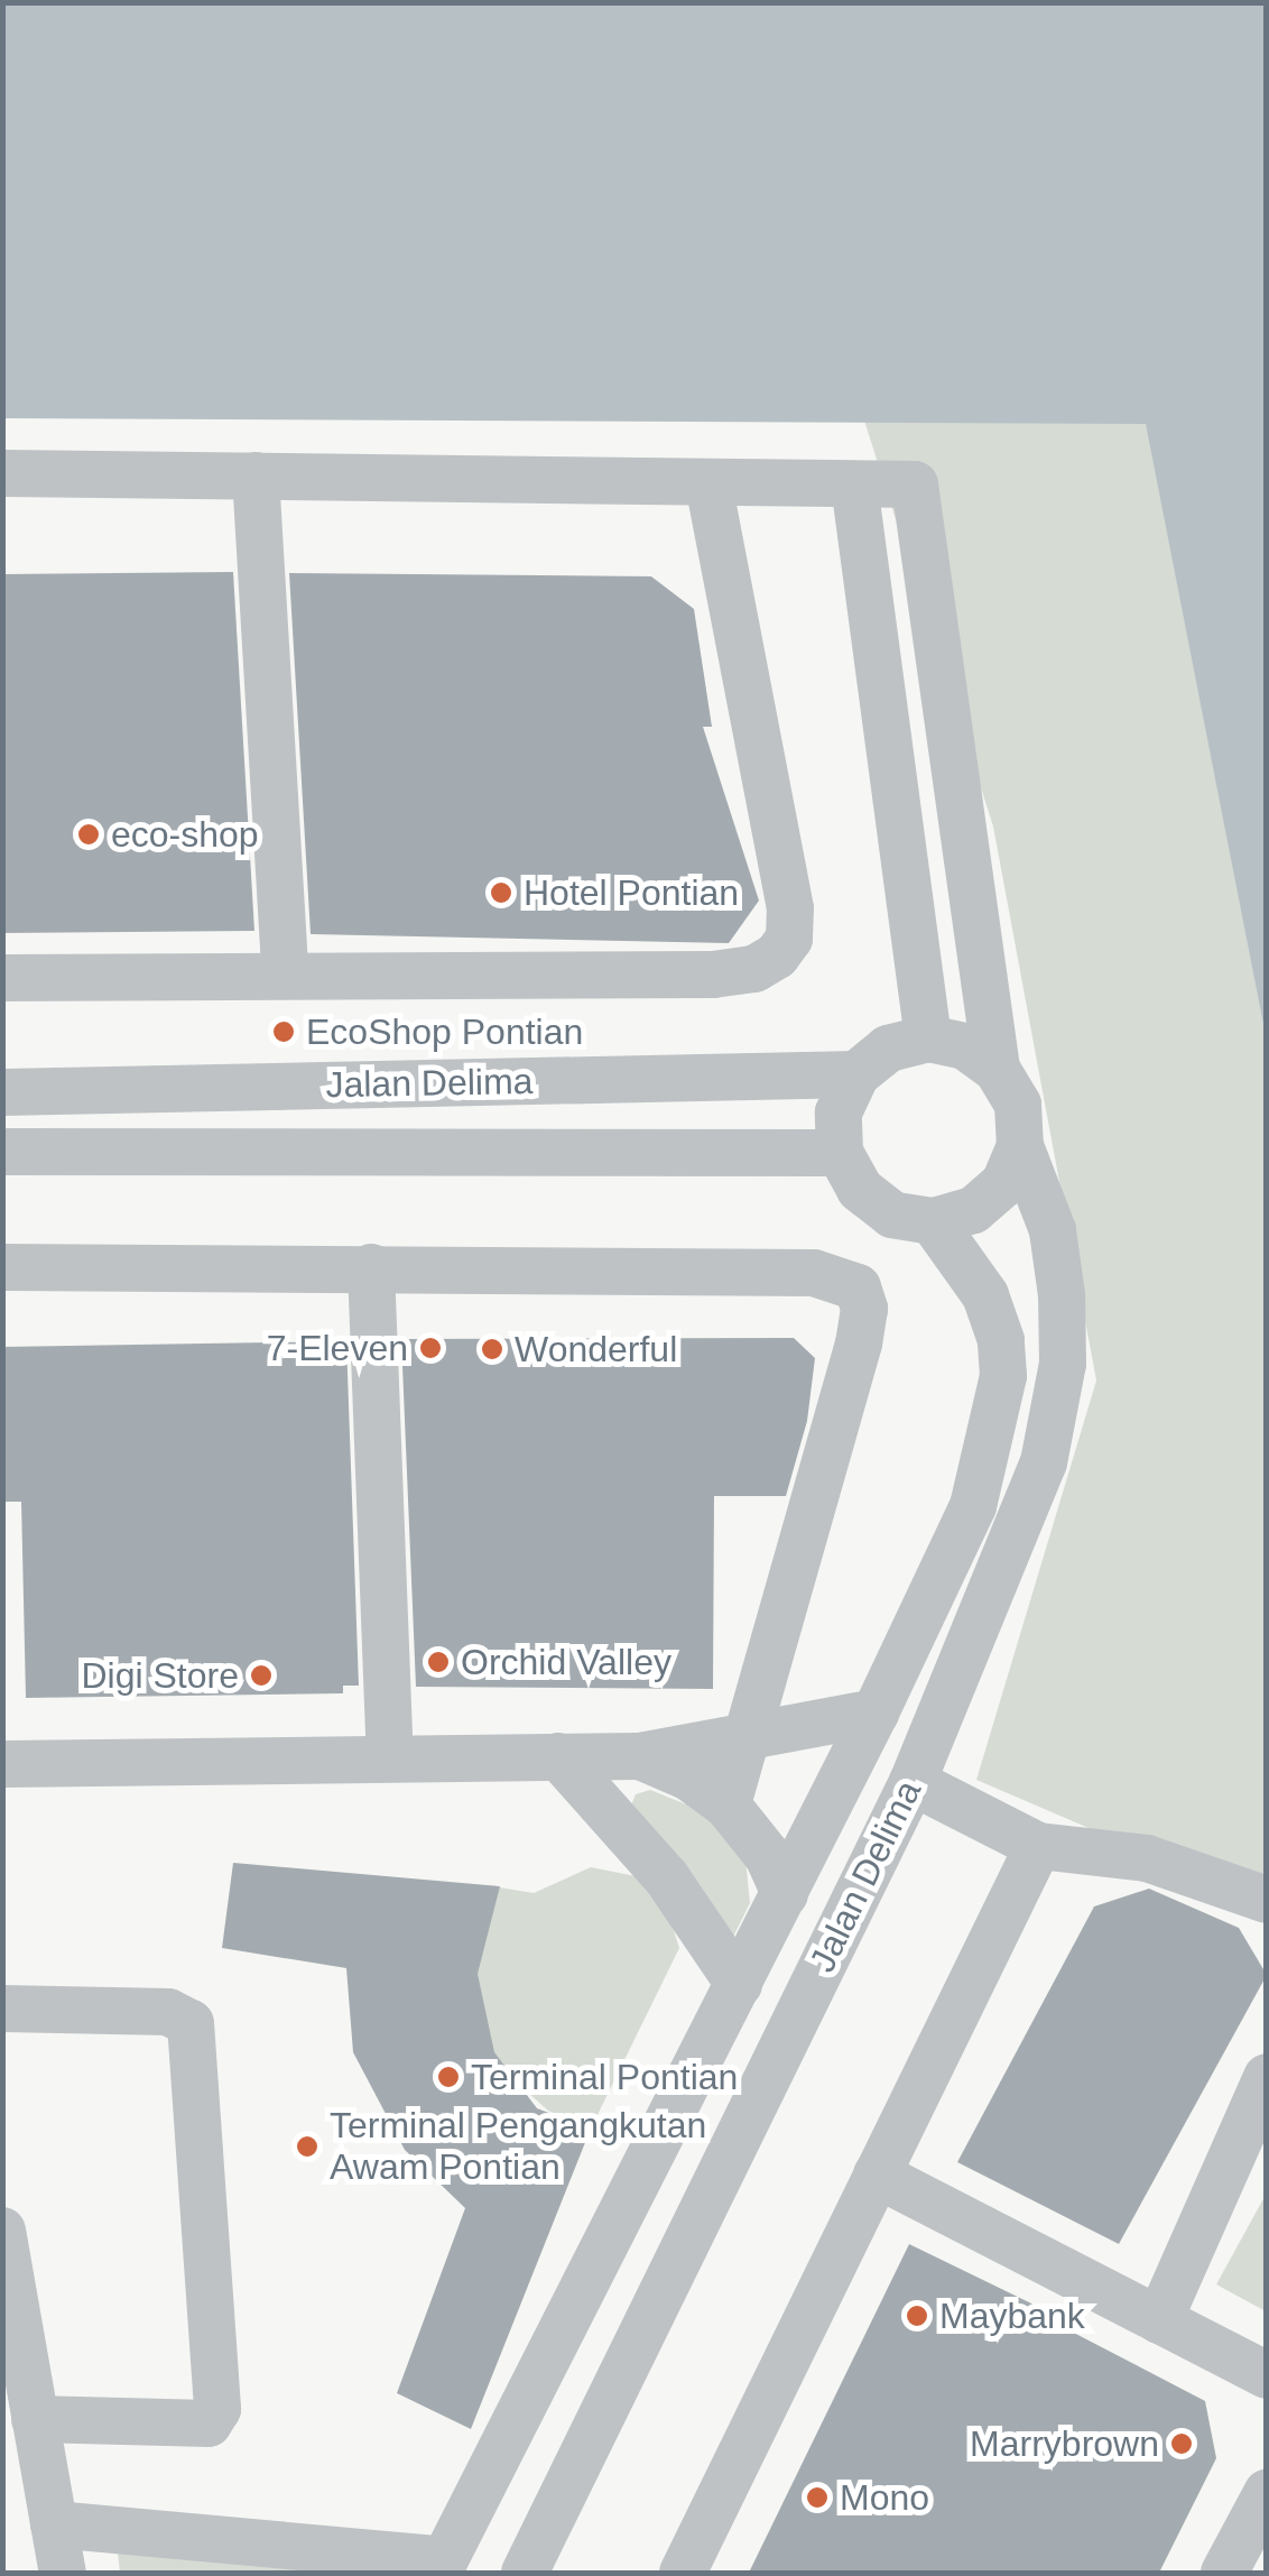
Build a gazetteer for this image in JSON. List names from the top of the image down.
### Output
{
  "streets": {
    "street": ["Jalan Delima"]
  },
  "places": [
    "eco-shop",
    "Hotel Pontian",
    "EcoShop Pontian",
    "7-Eleven",
    "Wonderful",
    "Orchid Valley",
    "Digi Store",
    "Terminal Pontian",
    "Terminal Pengangkutan Awam Pontian",
    "Maybank",
    "Marrybrown",
    "Mono"
  ]
}
